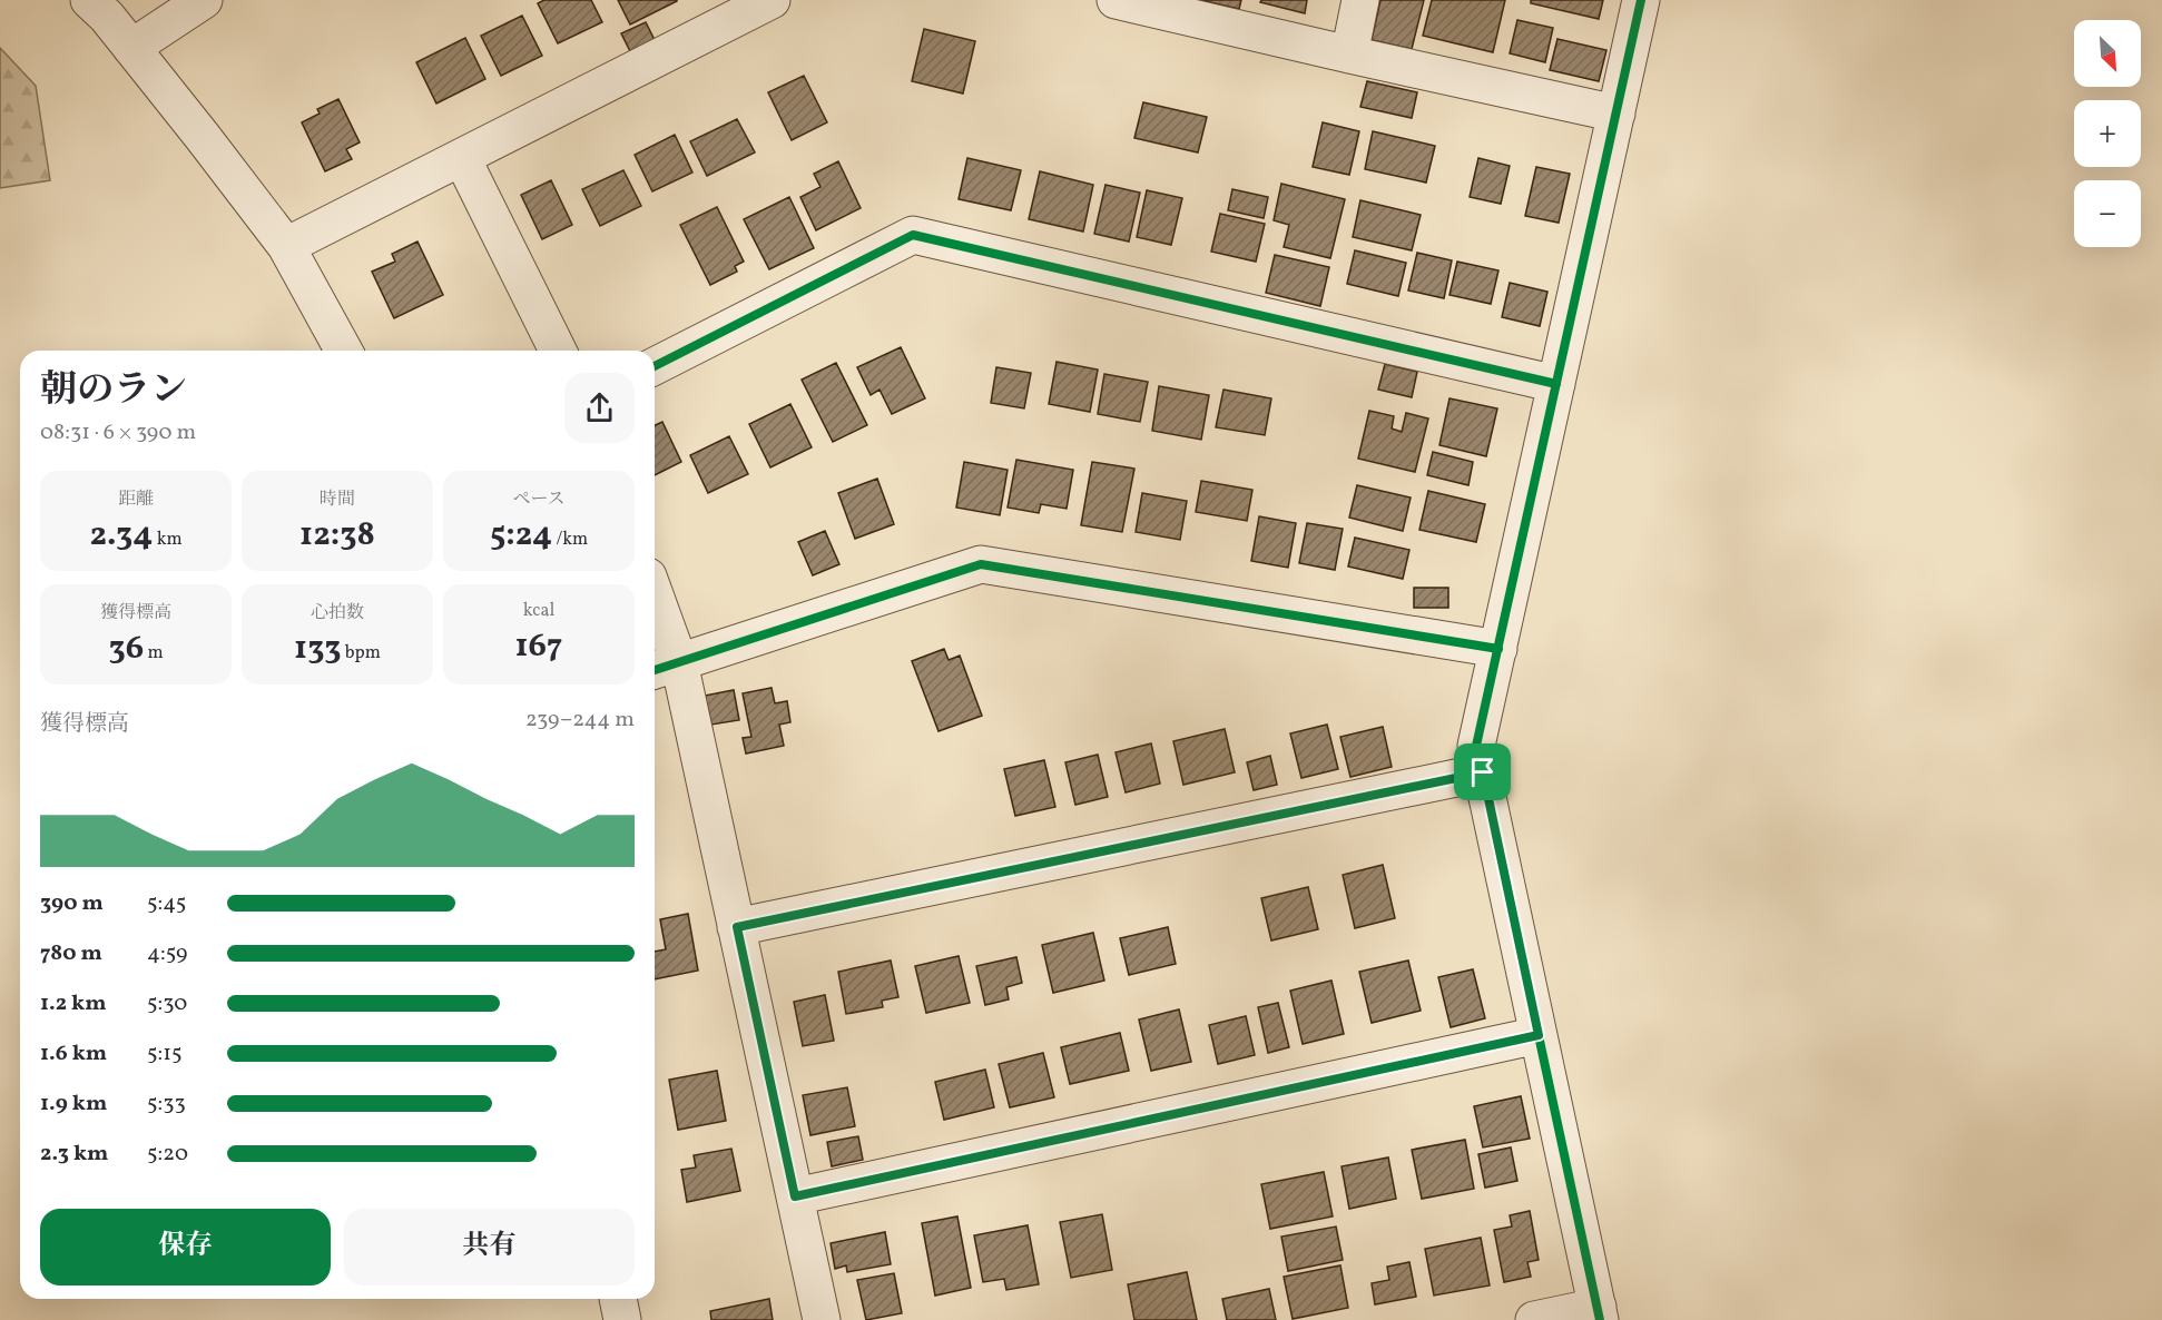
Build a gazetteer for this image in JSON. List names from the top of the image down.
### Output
{
  "north": "bottom right",
  "page": {
    "map_buttons": ["+", "−"],
    "heading": ["朝のラン", "08:31 · 6 × 390 m"],
    "stats": [
      ["距離", "2.34 km"],
      ["時間", "12:38"],
      ["ペース", "5:24 /km"],
      ["獲得標高", "36 m"],
      ["心拍数", "133 bpm"],
      ["kcal", "167"]
    ],
    "chart": ["獲得標高", "239–244 m"],
    "list": [
      {
        "name": "390 m",
        "note": "5:45"
      },
      {
        "name": "780 m",
        "note": "4:59"
      },
      {
        "name": "1.2 km",
        "note": "5:30"
      },
      {
        "name": "1.6 km",
        "note": "5:15"
      },
      {
        "name": "1.9 km",
        "note": "5:33"
      },
      {
        "name": "2.3 km",
        "note": "5:20"
      }
    ],
    "buttons": ["保存", "共有"]
  }
}
